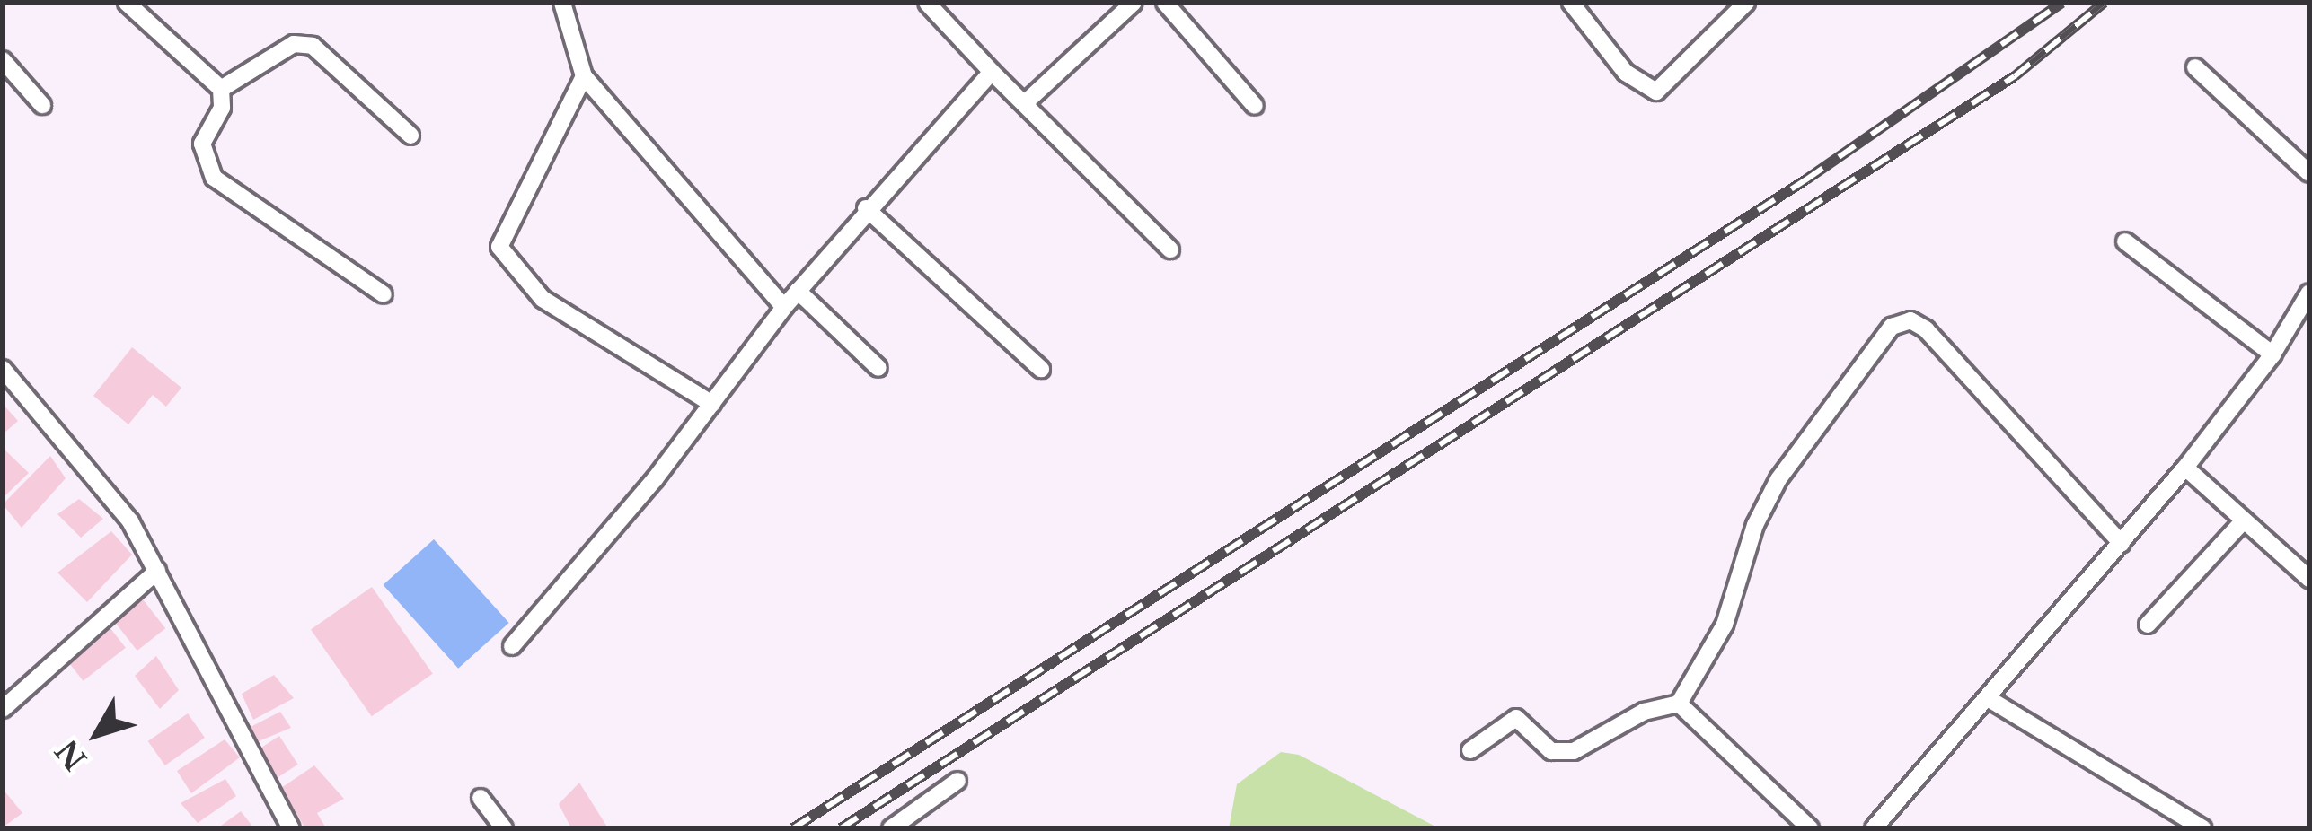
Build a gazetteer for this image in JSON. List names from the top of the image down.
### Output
{
  "north": "bottom left"
}
